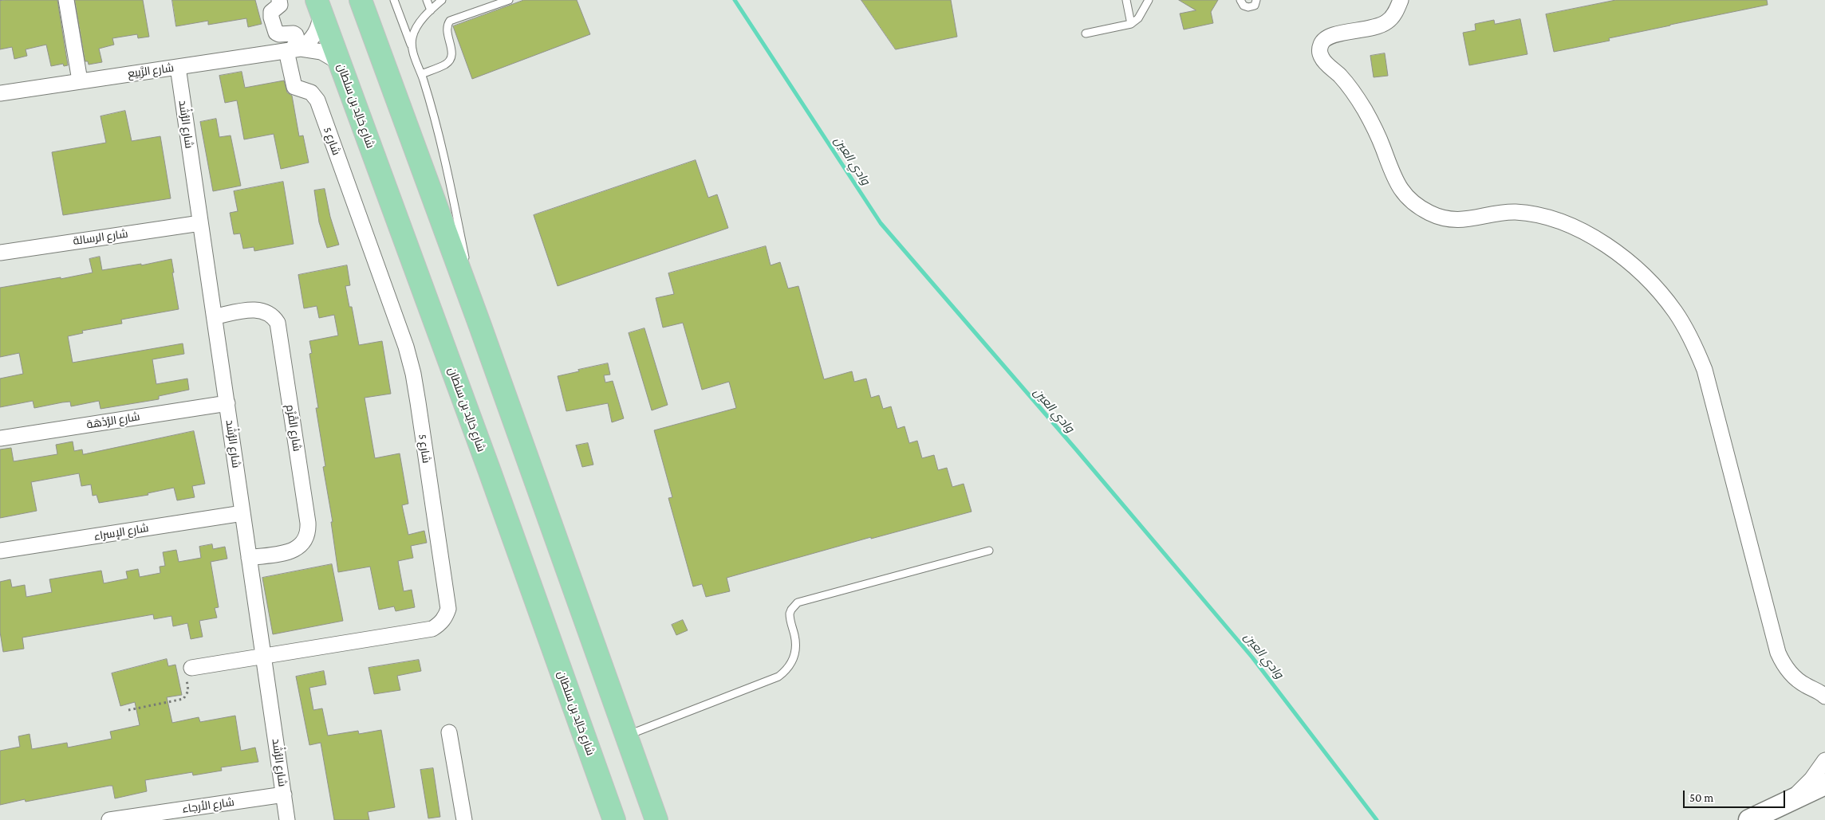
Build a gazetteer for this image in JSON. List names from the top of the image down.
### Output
{
  "streets": {
    "main road": ["شارع خالِد بن سلطان"],
    "street": [
      "شارع الرَّبِيع",
      "شارع الرُّشْد",
      "شارع 5",
      "شارع الرسالة",
      "شارع الرُّدْهَة",
      "شارع القُرْم",
      "شارع الإسراء",
      "شارع الأرجاء"
    ]
  },
  "crossings": [
    ["شارع الرَّبِيع", "شارع خالِد بن سلطان"],
    ["شارع الرَّبِيع", "شارع الرُّشْد"],
    ["شارع الرَّبِيع", "شارع 5"],
    ["شارع الرُّشْد", "شارع 5"],
    ["شارع الرُّشْد", "شارع الرسالة"],
    ["شارع الرُّشْد", "شارع الرُّدْهَة"],
    ["شارع الرُّشْد", "شارع القُرْم"],
    ["شارع الرُّشْد", "شارع الإسراء"],
    ["شارع الرُّشْد", "شارع الأرجاء"]
  ],
  "water": ["وادي العين"],
  "scale_bar": "50 m"
}
